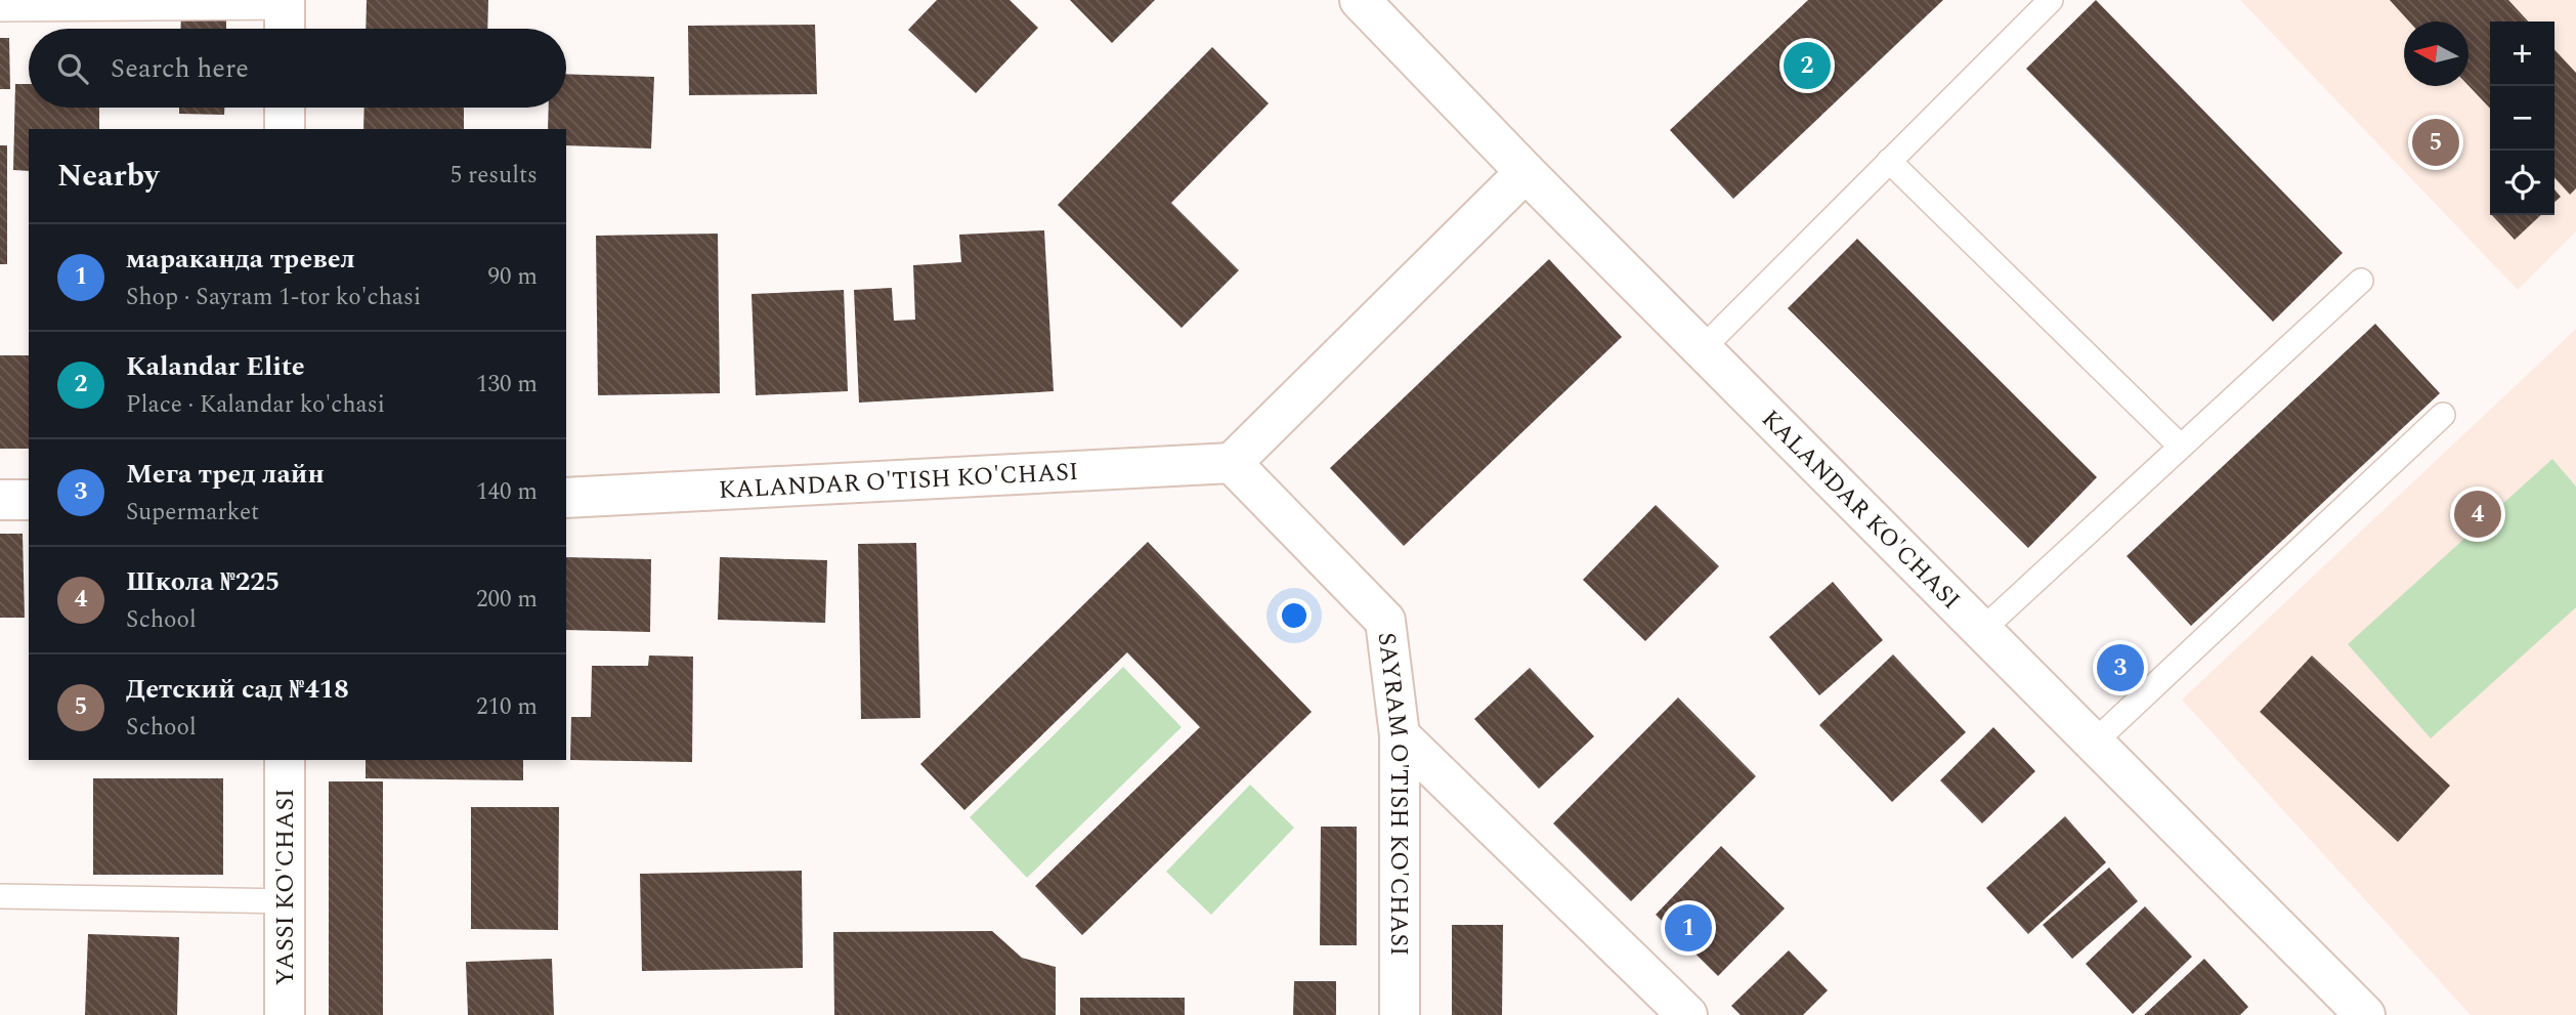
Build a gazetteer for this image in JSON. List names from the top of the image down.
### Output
{
  "streets": {
    "street": [
      "KALANDAR O'TISH KO'CHASI",
      "KALANDAR KO'CHASI",
      "SAYRAM O'TISH KO'CHASI",
      "YASSI KO'CHASI"
    ]
  },
  "crossings": [
    ["KALANDAR O'TISH KO'CHASI", "SAYRAM O'TISH KO'CHASI"]
  ],
  "north": "left",
  "page": {
    "map_buttons": ["+", "−"],
    "search": "Search here",
    "pins": [
      "2",
      "5",
      "4",
      "3",
      "1"
    ],
    "heading": ["Nearby", "5 results"],
    "list": [
      {
        "mark": "1",
        "name": "мараканда тревел",
        "note": "Shop · Sayram 1-tor ko'chasi",
        "value": "90 m"
      },
      {
        "mark": "2",
        "name": "Kalandar Elite",
        "note": "Place · Kalandar ko'chasi",
        "value": "130 m"
      },
      {
        "mark": "3",
        "name": "Мега тред лайн",
        "note": "Supermarket",
        "value": "140 m"
      },
      {
        "mark": "4",
        "name": "Школа №225",
        "note": "School",
        "value": "200 m"
      },
      {
        "mark": "5",
        "name": "Детский сад №418",
        "note": "School",
        "value": "210 m"
      }
    ]
  }
}
